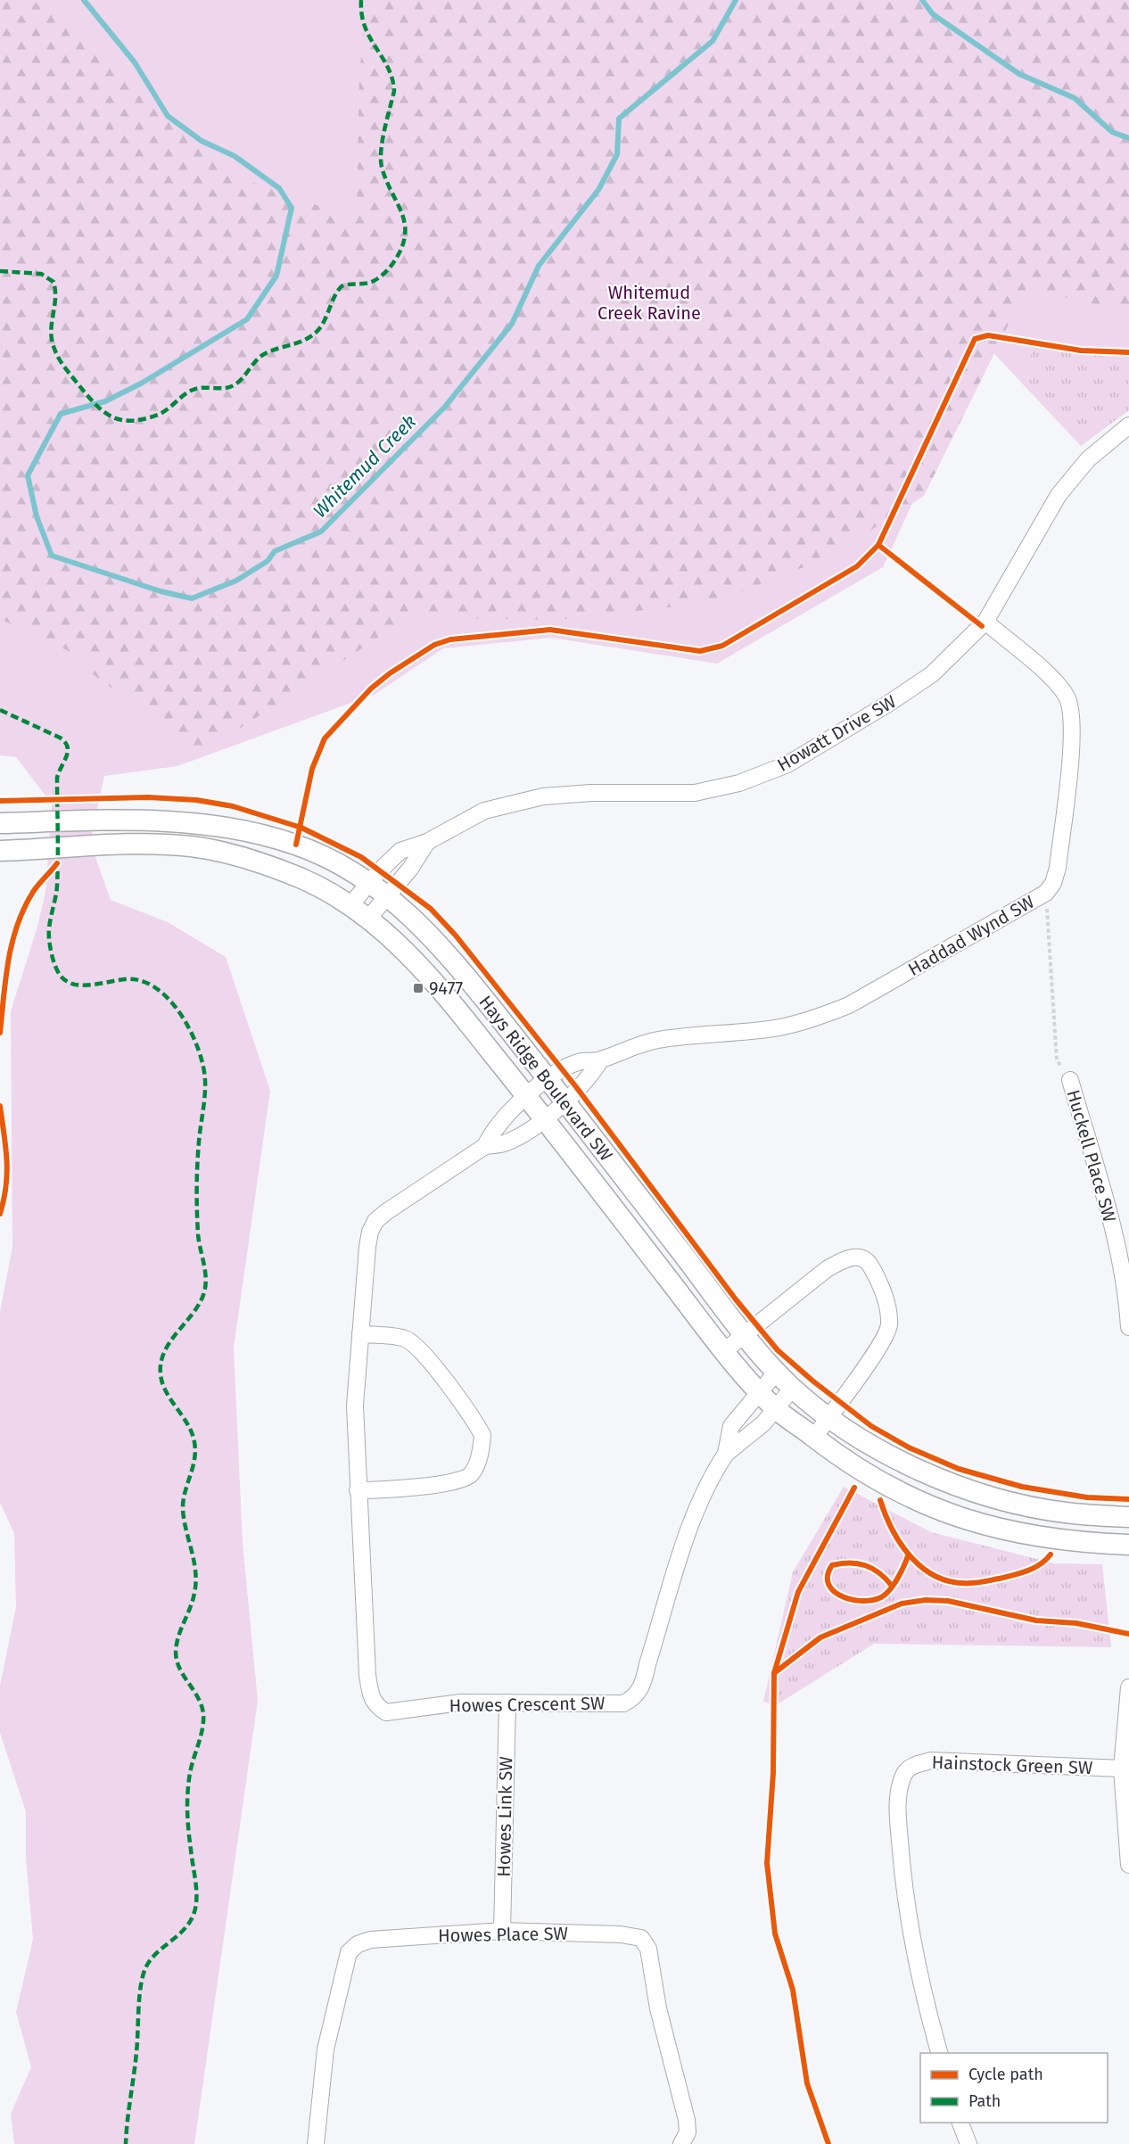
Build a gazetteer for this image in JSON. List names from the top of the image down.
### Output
{
  "streets": {
    "street": [
      "Howatt Drive SW",
      "Haddad Wynd SW",
      "Hays Ridge Boulevard SW",
      "Huckell Place SW",
      "Howes Crescent SW",
      "Hainstock Green SW",
      "Howes Link SW",
      "Howes Place SW"
    ]
  },
  "crossings": [
    ["Howatt Drive SW", "Haddad Wynd SW"],
    ["Howatt Drive SW", "Hays Ridge Boulevard SW"],
    ["Haddad Wynd SW", "Hays Ridge Boulevard SW"],
    ["Haddad Wynd SW", "Howes Crescent SW"],
    ["Hays Ridge Boulevard SW", "Howes Crescent SW"],
    ["Howes Crescent SW", "Howes Link SW"],
    ["Howes Link SW", "Howes Place SW"]
  ],
  "water": ["Whitemud Creek"],
  "parks": ["Whitemud Creek Ravine"],
  "places": {
    "transit": ["9477"]
  },
  "legend": ["Cycle path", "Path"]
}
